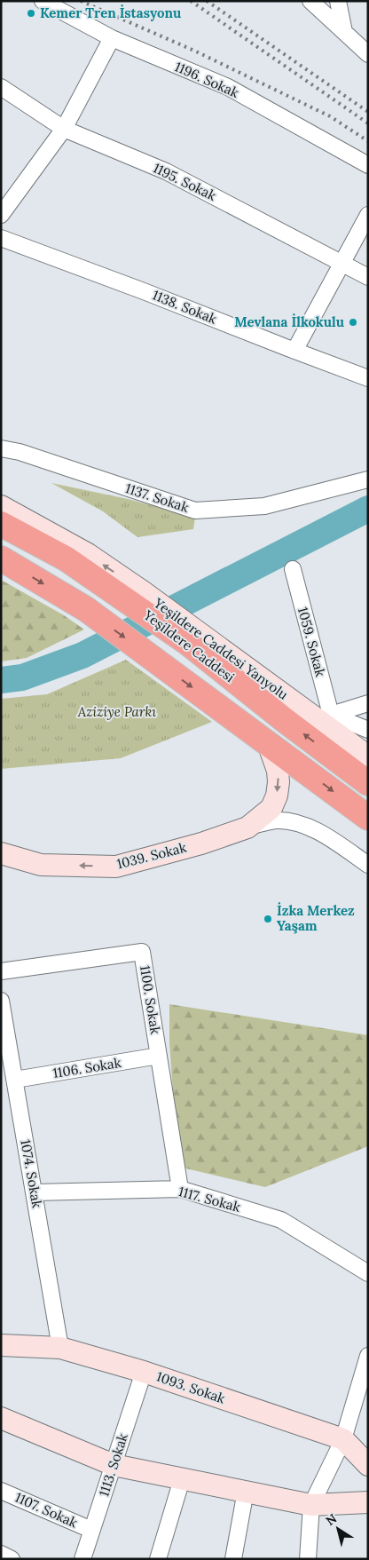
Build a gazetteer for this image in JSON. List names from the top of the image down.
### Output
{
  "streets": {
    "highway": ["Yeşildere Caddesi"],
    "main road": ["Yeşildere Caddesi Yanyolu", "1039. Sokak", "1093. Sokak"],
    "street": [
      "1196. Sokak",
      "1195. Sokak",
      "1138. Sokak",
      "1137. Sokak",
      "1059. Sokak",
      "1100. Sokak",
      "1106. Sokak",
      "1074. Sokak",
      "1117. Sokak",
      "1113. Sokak",
      "1107. Sokak"
    ]
  },
  "crossings": [
    ["Yeşildere Caddesi", "Yeşildere Caddesi Yanyolu"],
    ["1100. Sokak", "1106. Sokak"],
    ["1100. Sokak", "1117. Sokak"],
    ["1106. Sokak", "1074. Sokak"],
    ["1074. Sokak", "1117. Sokak"],
    ["1074. Sokak", "1093. Sokak"],
    ["1093. Sokak", "1113. Sokak"],
    ["1113. Sokak", "1107. Sokak"]
  ],
  "one_way": ["Yeşildere Caddesi Yanyolu", "1039. Sokak"],
  "parks": ["Aziziye Parkı"],
  "places": ["Kemer Tren İstasyonu", "Mevlana İlkokulu", "İzka Merkez Yaşam"],
  "north": "top left"
}
